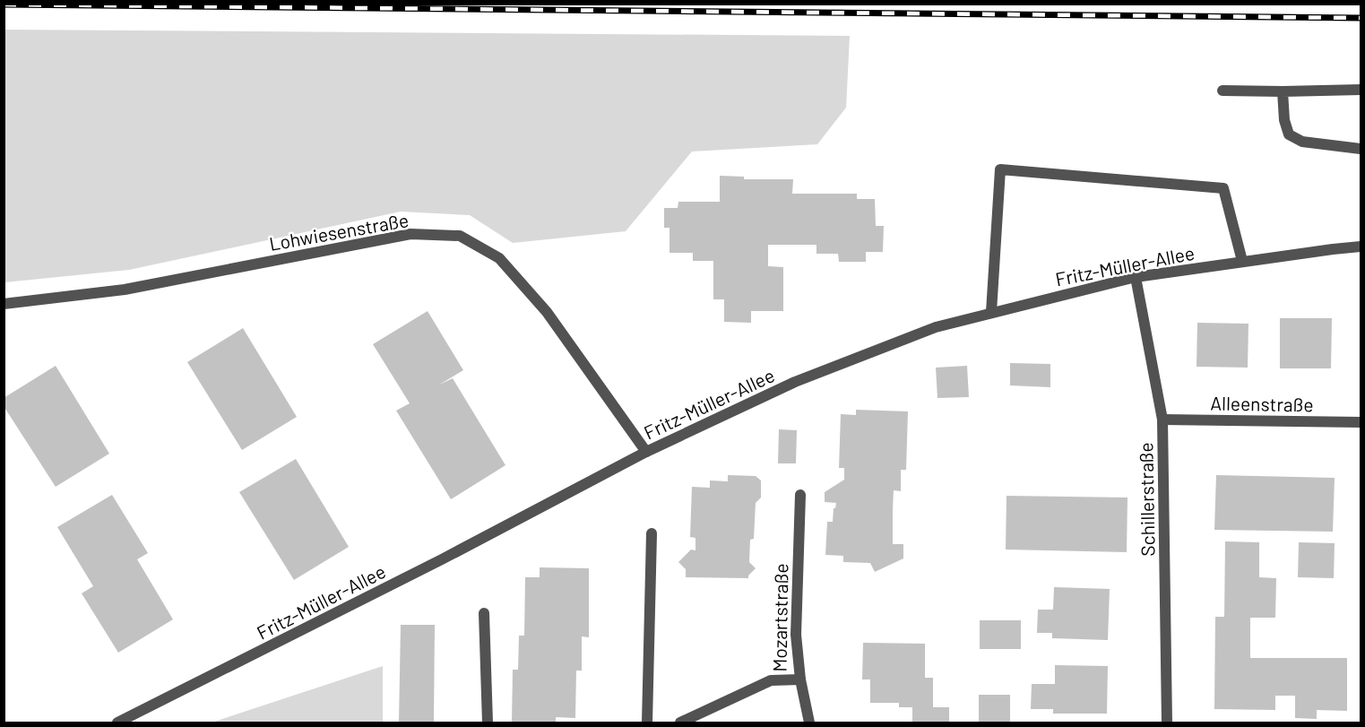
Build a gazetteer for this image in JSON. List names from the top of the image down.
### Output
{
  "streets": {
    "street": [
      "Lohwiesenstraße",
      "Fritz-Müller-Allee",
      "Alleenstraße",
      "Schillerstraße",
      "Mozartstraße"
    ]
  },
  "crossings": [
    ["Lohwiesenstraße", "Fritz-Müller-Allee"],
    ["Fritz-Müller-Allee", "Schillerstraße"],
    ["Alleenstraße", "Schillerstraße"]
  ]
}
